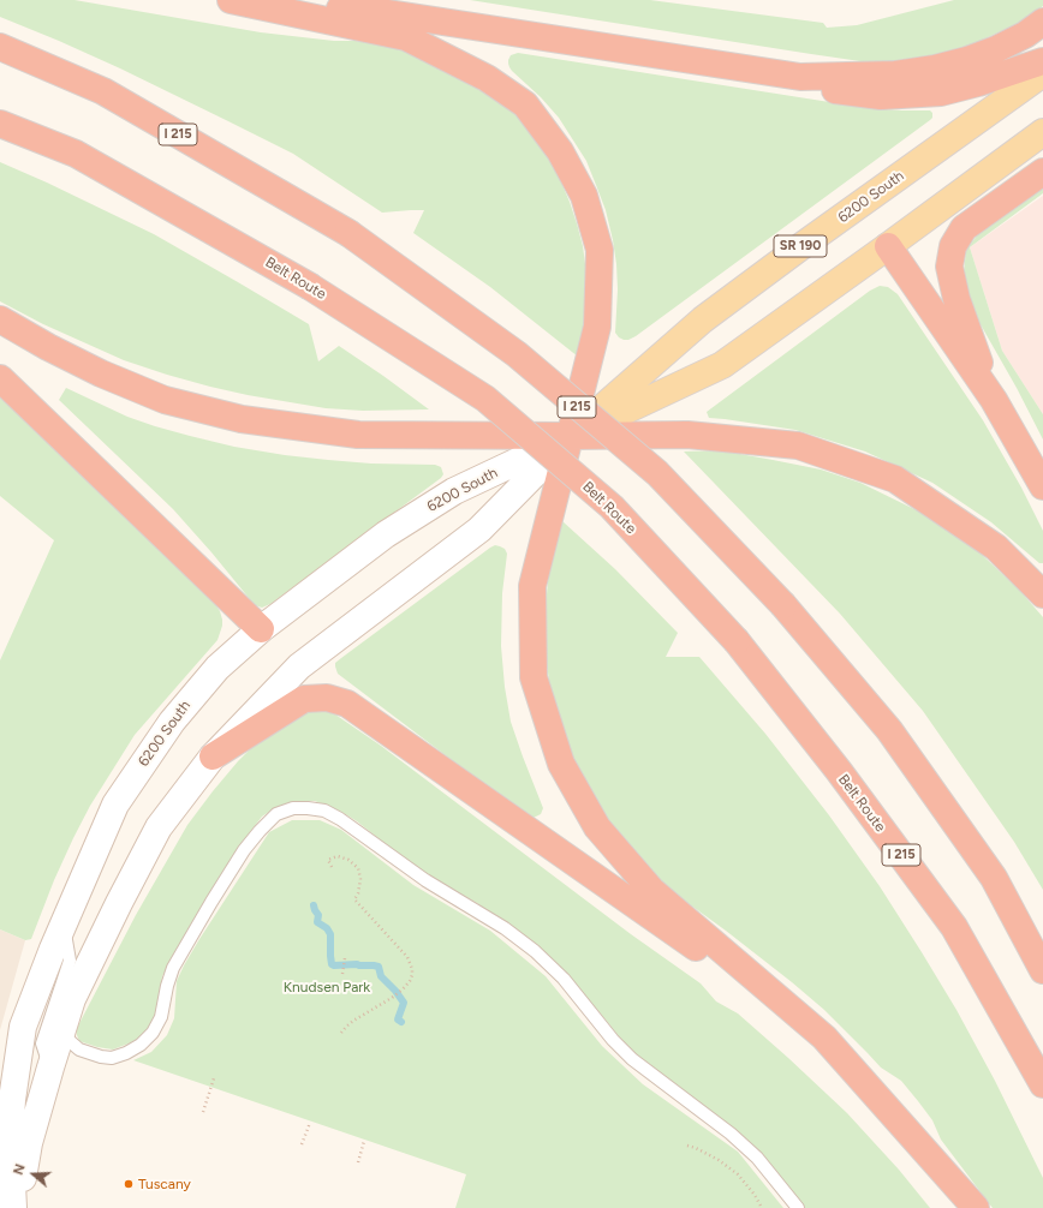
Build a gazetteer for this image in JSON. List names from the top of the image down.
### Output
{
  "streets": {
    "highway": ["I 215", "Belt Route"],
    "main road": ["6200 South", "SR 190"]
  },
  "parks": ["Knudsen Park"],
  "places": ["Tuscany"],
  "north": "left"
}
